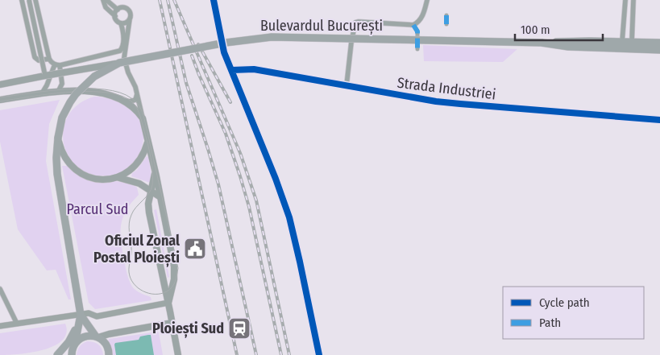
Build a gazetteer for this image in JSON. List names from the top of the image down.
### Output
{
  "streets": {
    "main road": ["Bulevardul București"],
    "street": ["Strada Industriei"]
  },
  "parks": ["Parcul Sud"],
  "places": {
    "public building": ["Oficiul Zonal Postal Ploiești"],
    "station": ["Ploiești Sud"]
  },
  "legend": ["Cycle path", "Path"],
  "scale_bar": "100 m"
}
